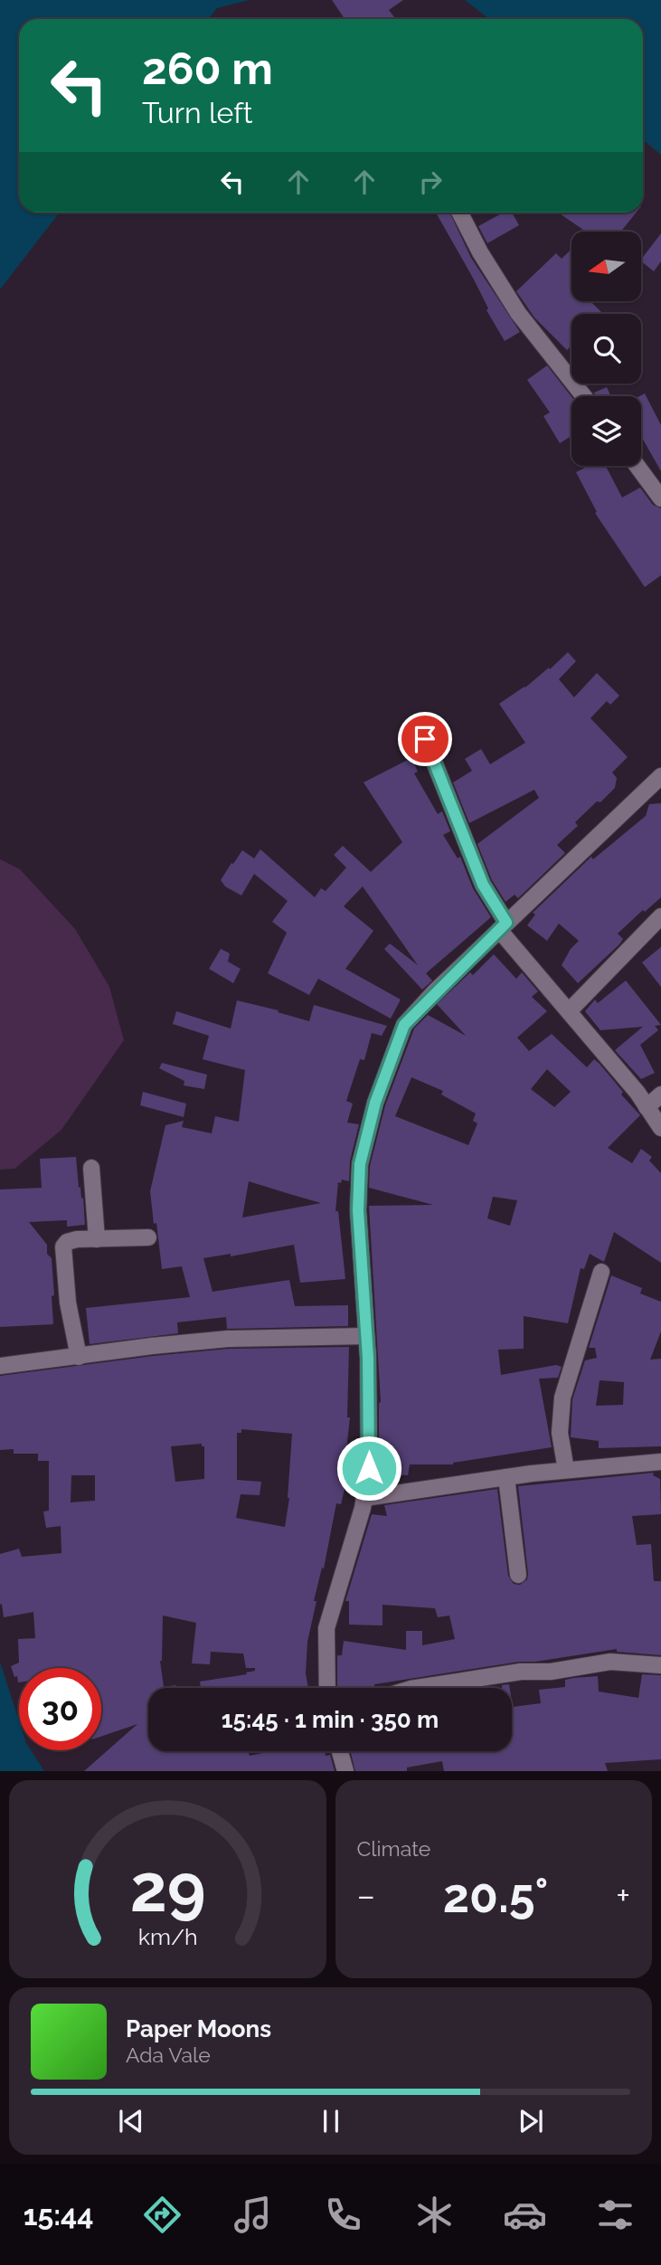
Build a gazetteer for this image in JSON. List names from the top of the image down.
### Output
{
  "north": "left",
  "page": {
    "turn": ["260 m", "Turn left"],
    "limit": "30",
    "trip": "15:45 · 1 min · 350 m",
    "tile": "Climate",
    "heat": ["−", "20.5°", "+"],
    "song": ["Paper Moons", "Ada Vale"],
    "tabs": "15:44",
    "gauge": ["29", "km/h"]
  }
}
